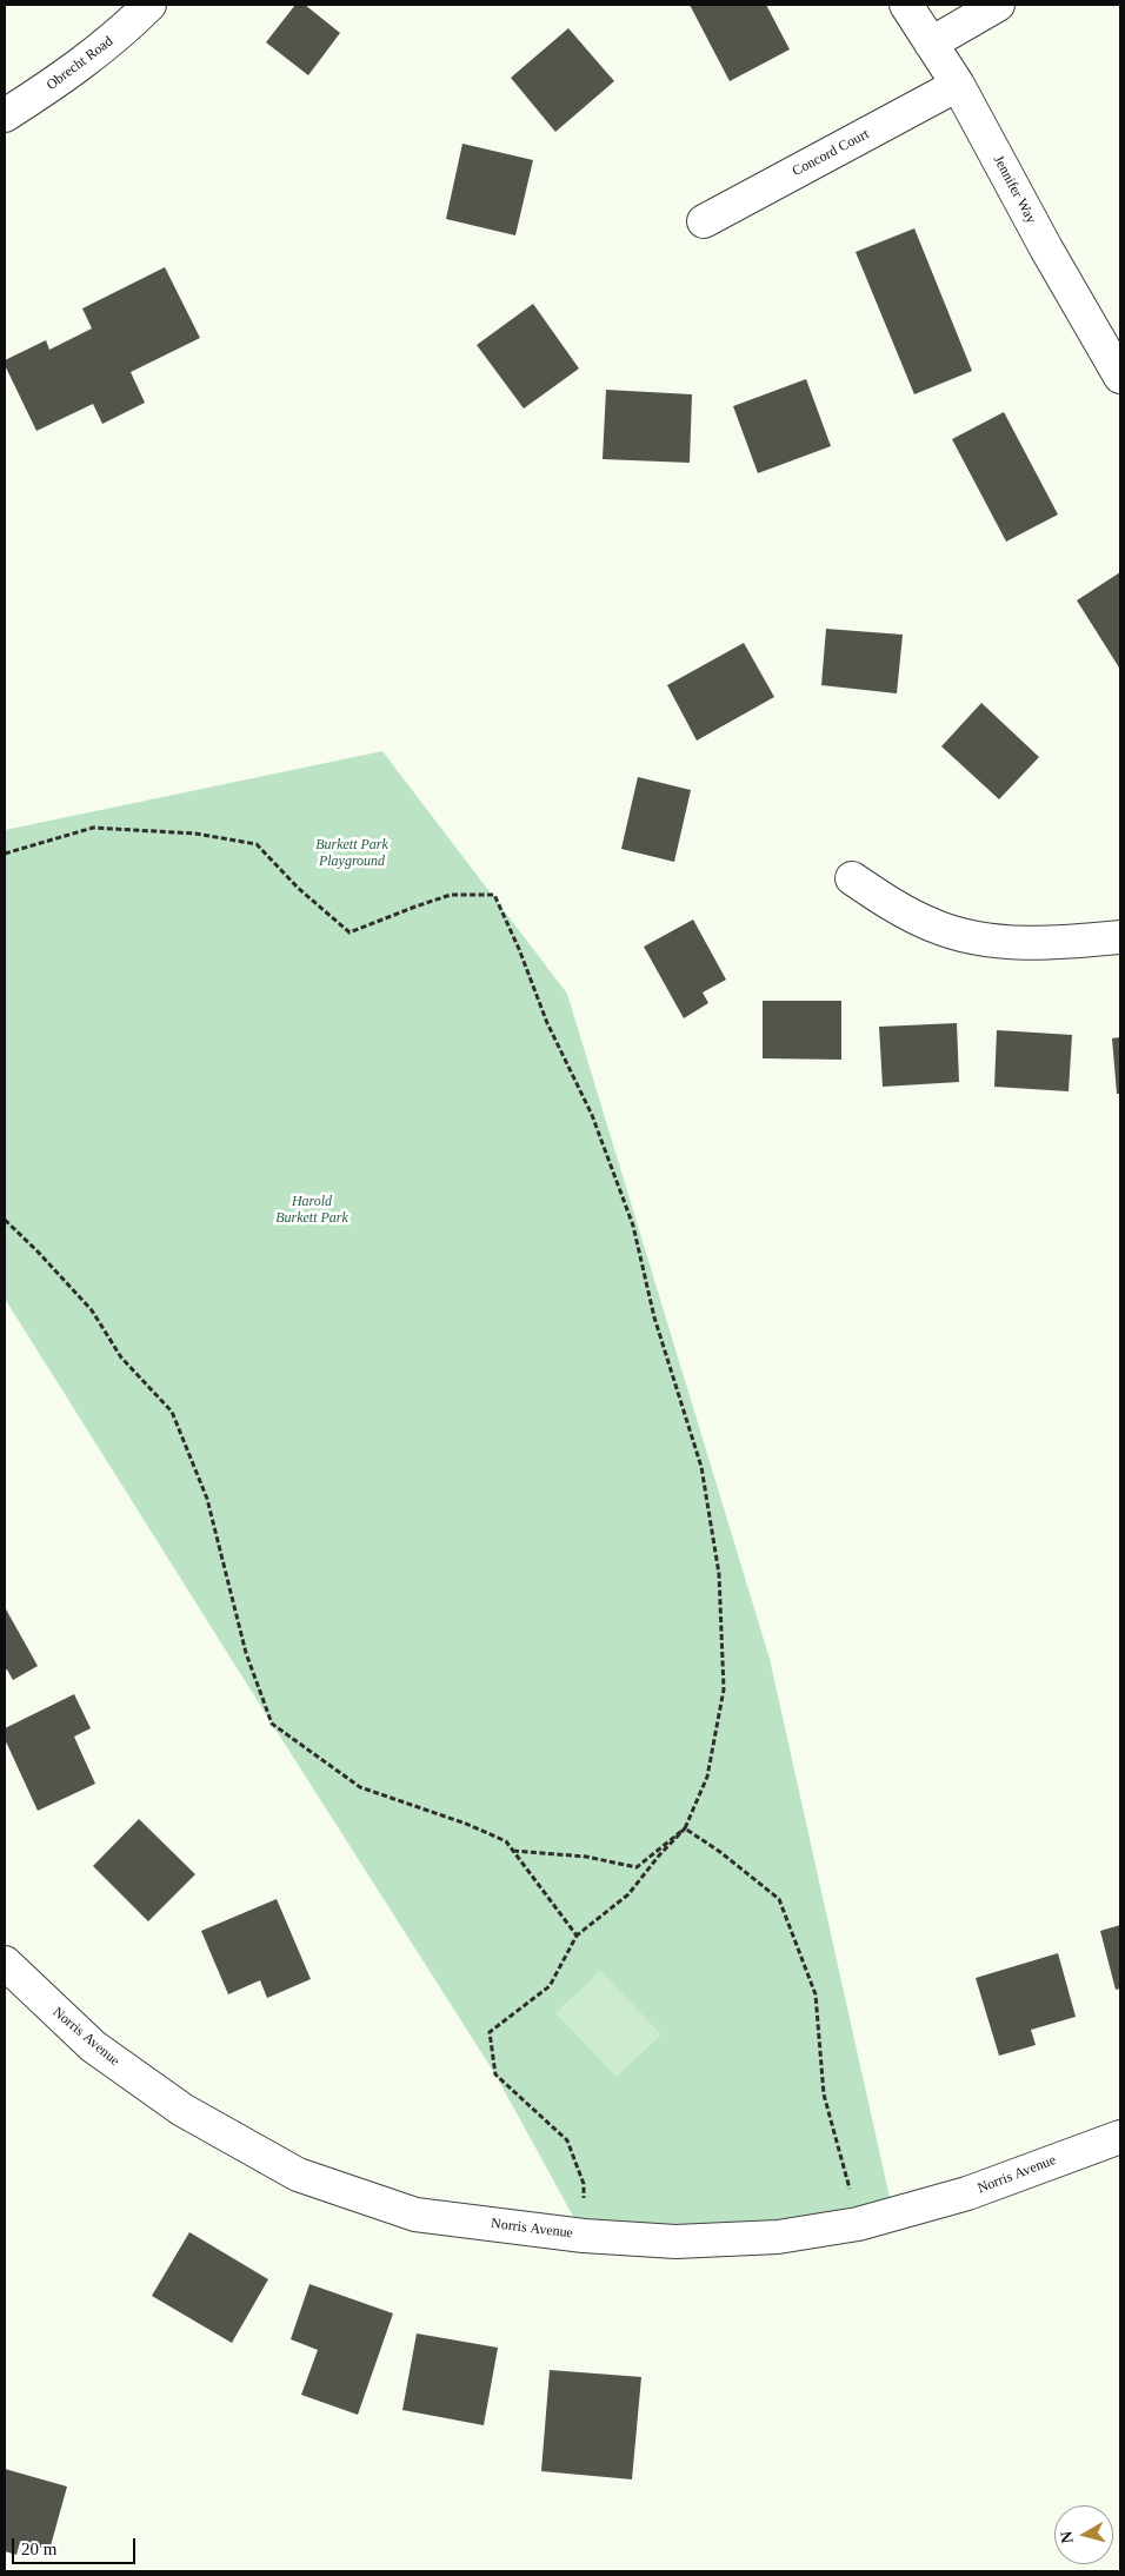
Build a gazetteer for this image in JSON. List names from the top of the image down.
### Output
{
  "streets": {
    "street": [
      "Obrecht Road",
      "Concord Court",
      "Jennifer Way",
      "Norris Avenue"
    ]
  },
  "crossings": [
    ["Concord Court", "Jennifer Way"]
  ],
  "parks": ["Burkett Park Playground", "Harold Burkett Park"],
  "scale_bar": "20 m",
  "north": "left"
}
